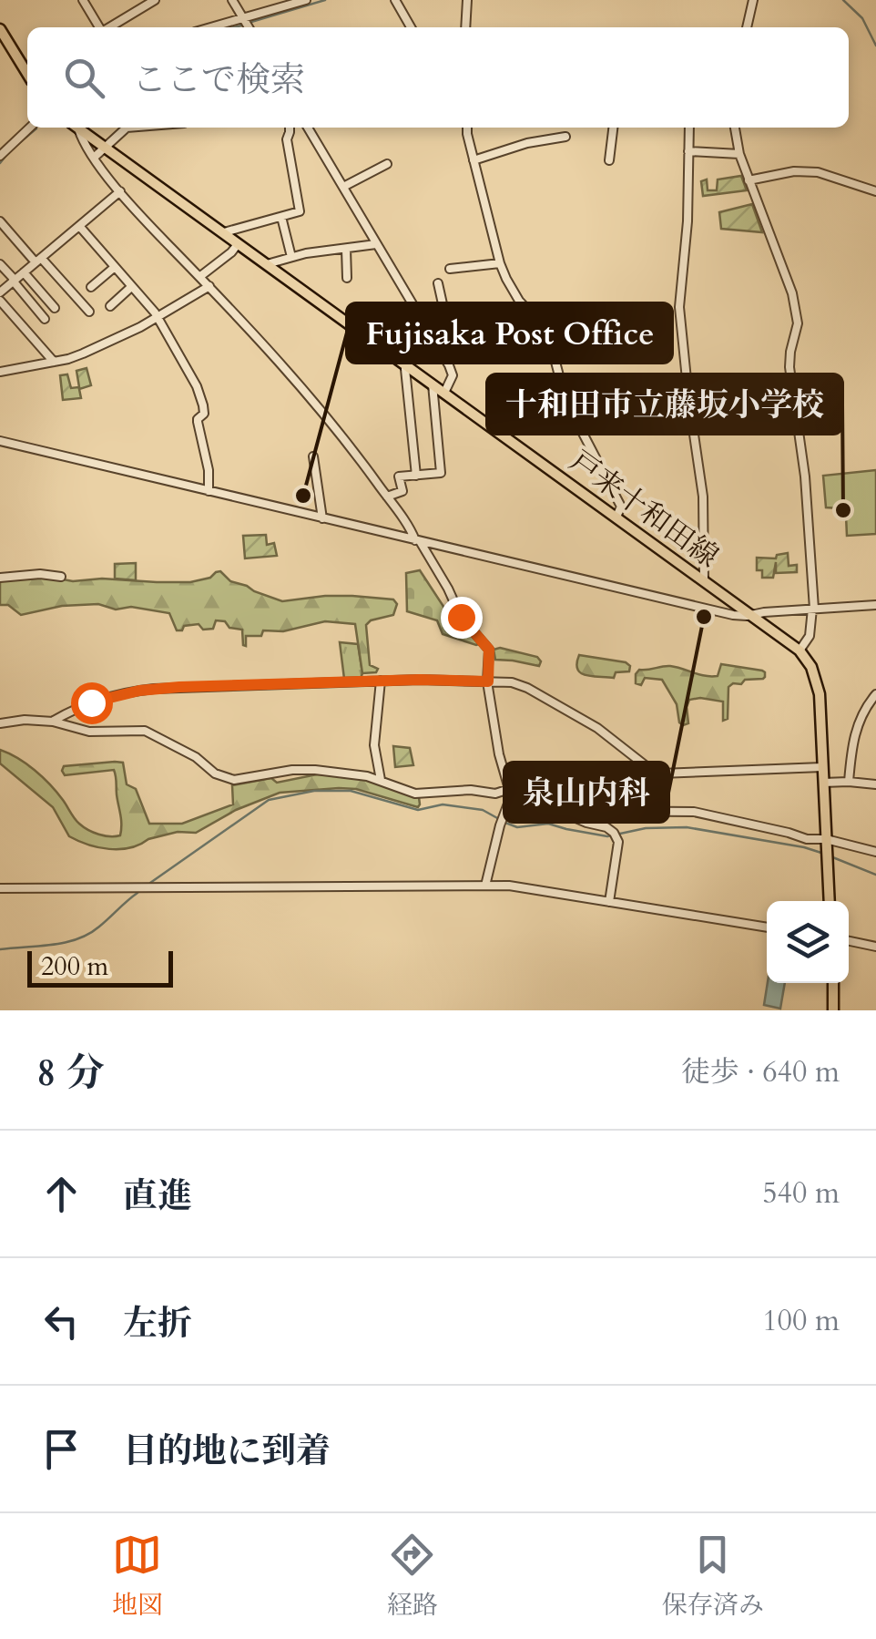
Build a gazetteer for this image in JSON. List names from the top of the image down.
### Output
{
  "streets": {
    "main road": ["戸来十和田線"]
  },
  "places": ["Fujisaka Post Office", "十和田市立藤坂小学校", "泉山内科"],
  "scale_bar": "200 m",
  "page": {
    "search": "ここで検索",
    "scale": "200 m",
    "heading": ["8 分", "徒歩 · 640 m"],
    "list": [
      ["直進", "540 m"],
      ["左折", "100 m"],
      "目的地に到着"
    ],
    "nav": ["地図", "経路", "保存済み"]
  }
}
